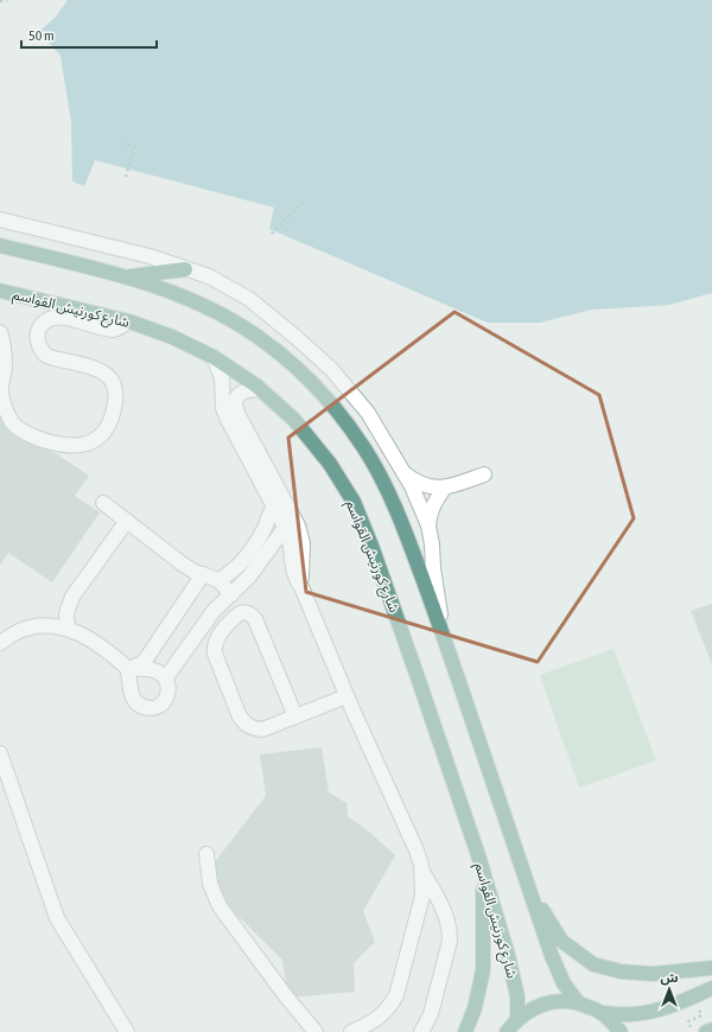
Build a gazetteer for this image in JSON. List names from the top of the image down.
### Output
{
  "streets": {
    "main road": ["شارع كورنيش القواسم"]
  },
  "scale_bar": "50 m",
  "north": "top"
}
